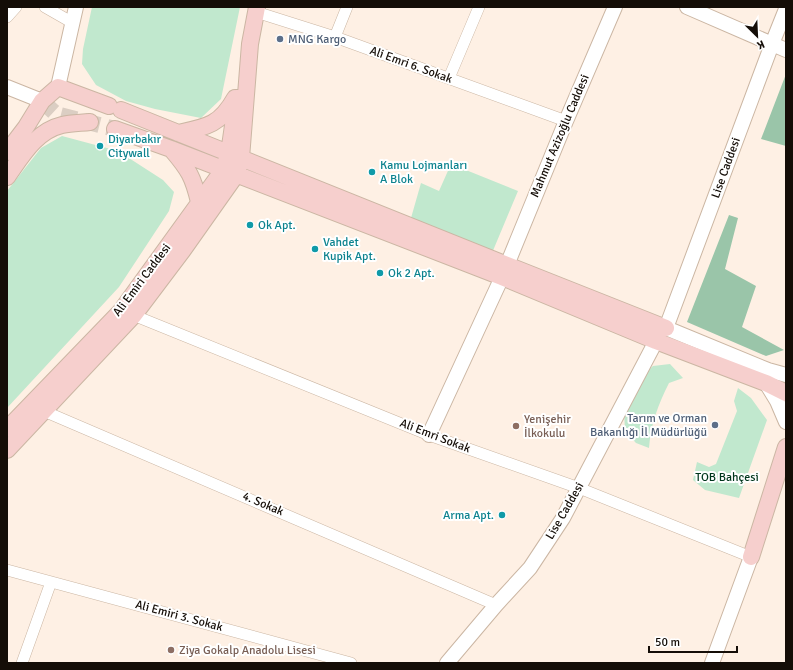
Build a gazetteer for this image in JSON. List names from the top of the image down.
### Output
{
  "streets": {
    "main road": ["Ali Emiri Caddesi"],
    "street": [
      "Ali Emri 6. Sokak",
      "Mahmut Azizoğlu Caddesi",
      "Lise Caddesi",
      "Ali Emri Sokak",
      "4. Sokak",
      "Ali Emiri 3. Sokak"
    ]
  },
  "crossings": [
    ["Ali Emri 6. Sokak", "Mahmut Azizoğlu Caddesi"],
    ["Mahmut Azizoğlu Caddesi", "Ali Emri Sokak"],
    ["Lise Caddesi", "Ali Emri Sokak"],
    ["Lise Caddesi", "4. Sokak"],
    ["Ali Emiri Caddesi", "Ali Emri Sokak"],
    ["Ali Emiri Caddesi", "4. Sokak"]
  ],
  "parks": ["TOB Bahçesi"],
  "places": [
    "MNG Kargo",
    "Diyarbakır Citywall",
    "Kamu Lojmanları A Blok",
    "Ok Apt.",
    "Vahdet Kupik Apt.",
    "Ok 2 Apt.",
    "Tarım ve Orman Bakanlığı İl Müdürlüğü",
    "Yenişehir İlkokulu",
    "Arma Apt.",
    "Ziya Gokalp Anadolu Lisesi"
  ],
  "scale_bar": "50 m",
  "north": "bottom right"
}
